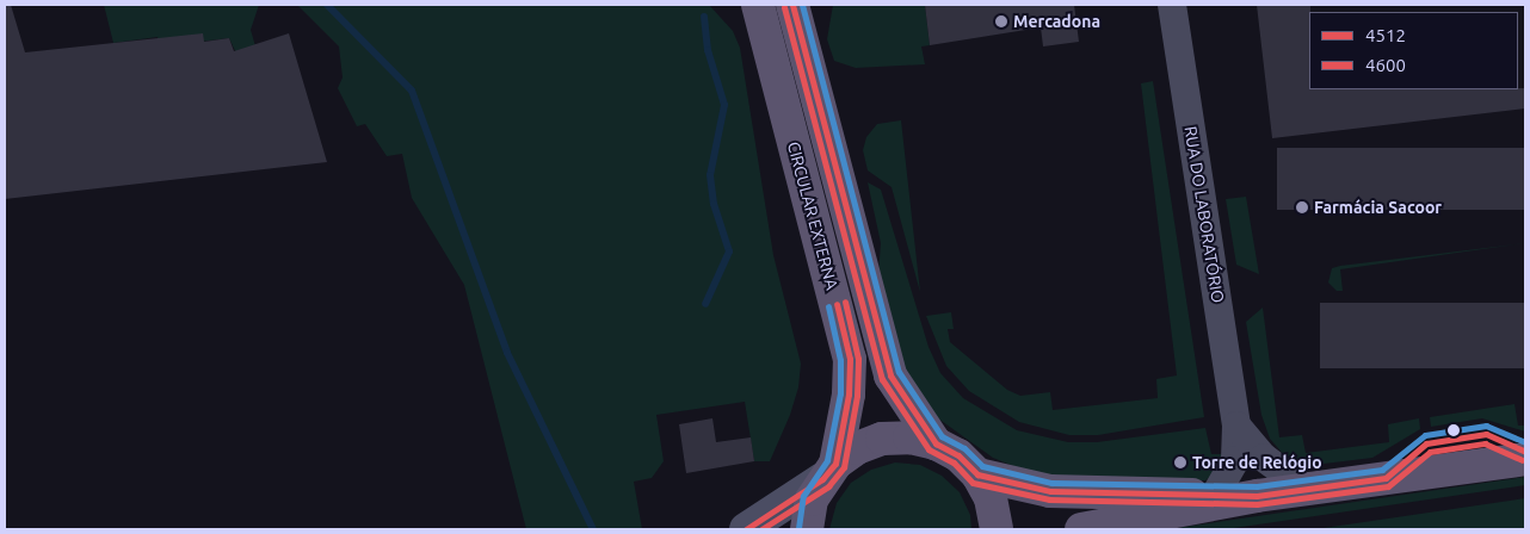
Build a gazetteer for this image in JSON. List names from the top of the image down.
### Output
{
  "streets": {
    "main road": ["CIRCULAR EXTERNA"],
    "street": ["RUA DO LABORATÓRIO"]
  },
  "places": ["Mercadona", "Farmácia Sacoor", "Torre de Relógio"],
  "lines": ["transit line 4512", "transit line 4600"],
  "legend": ["4512", "4600"]
}
